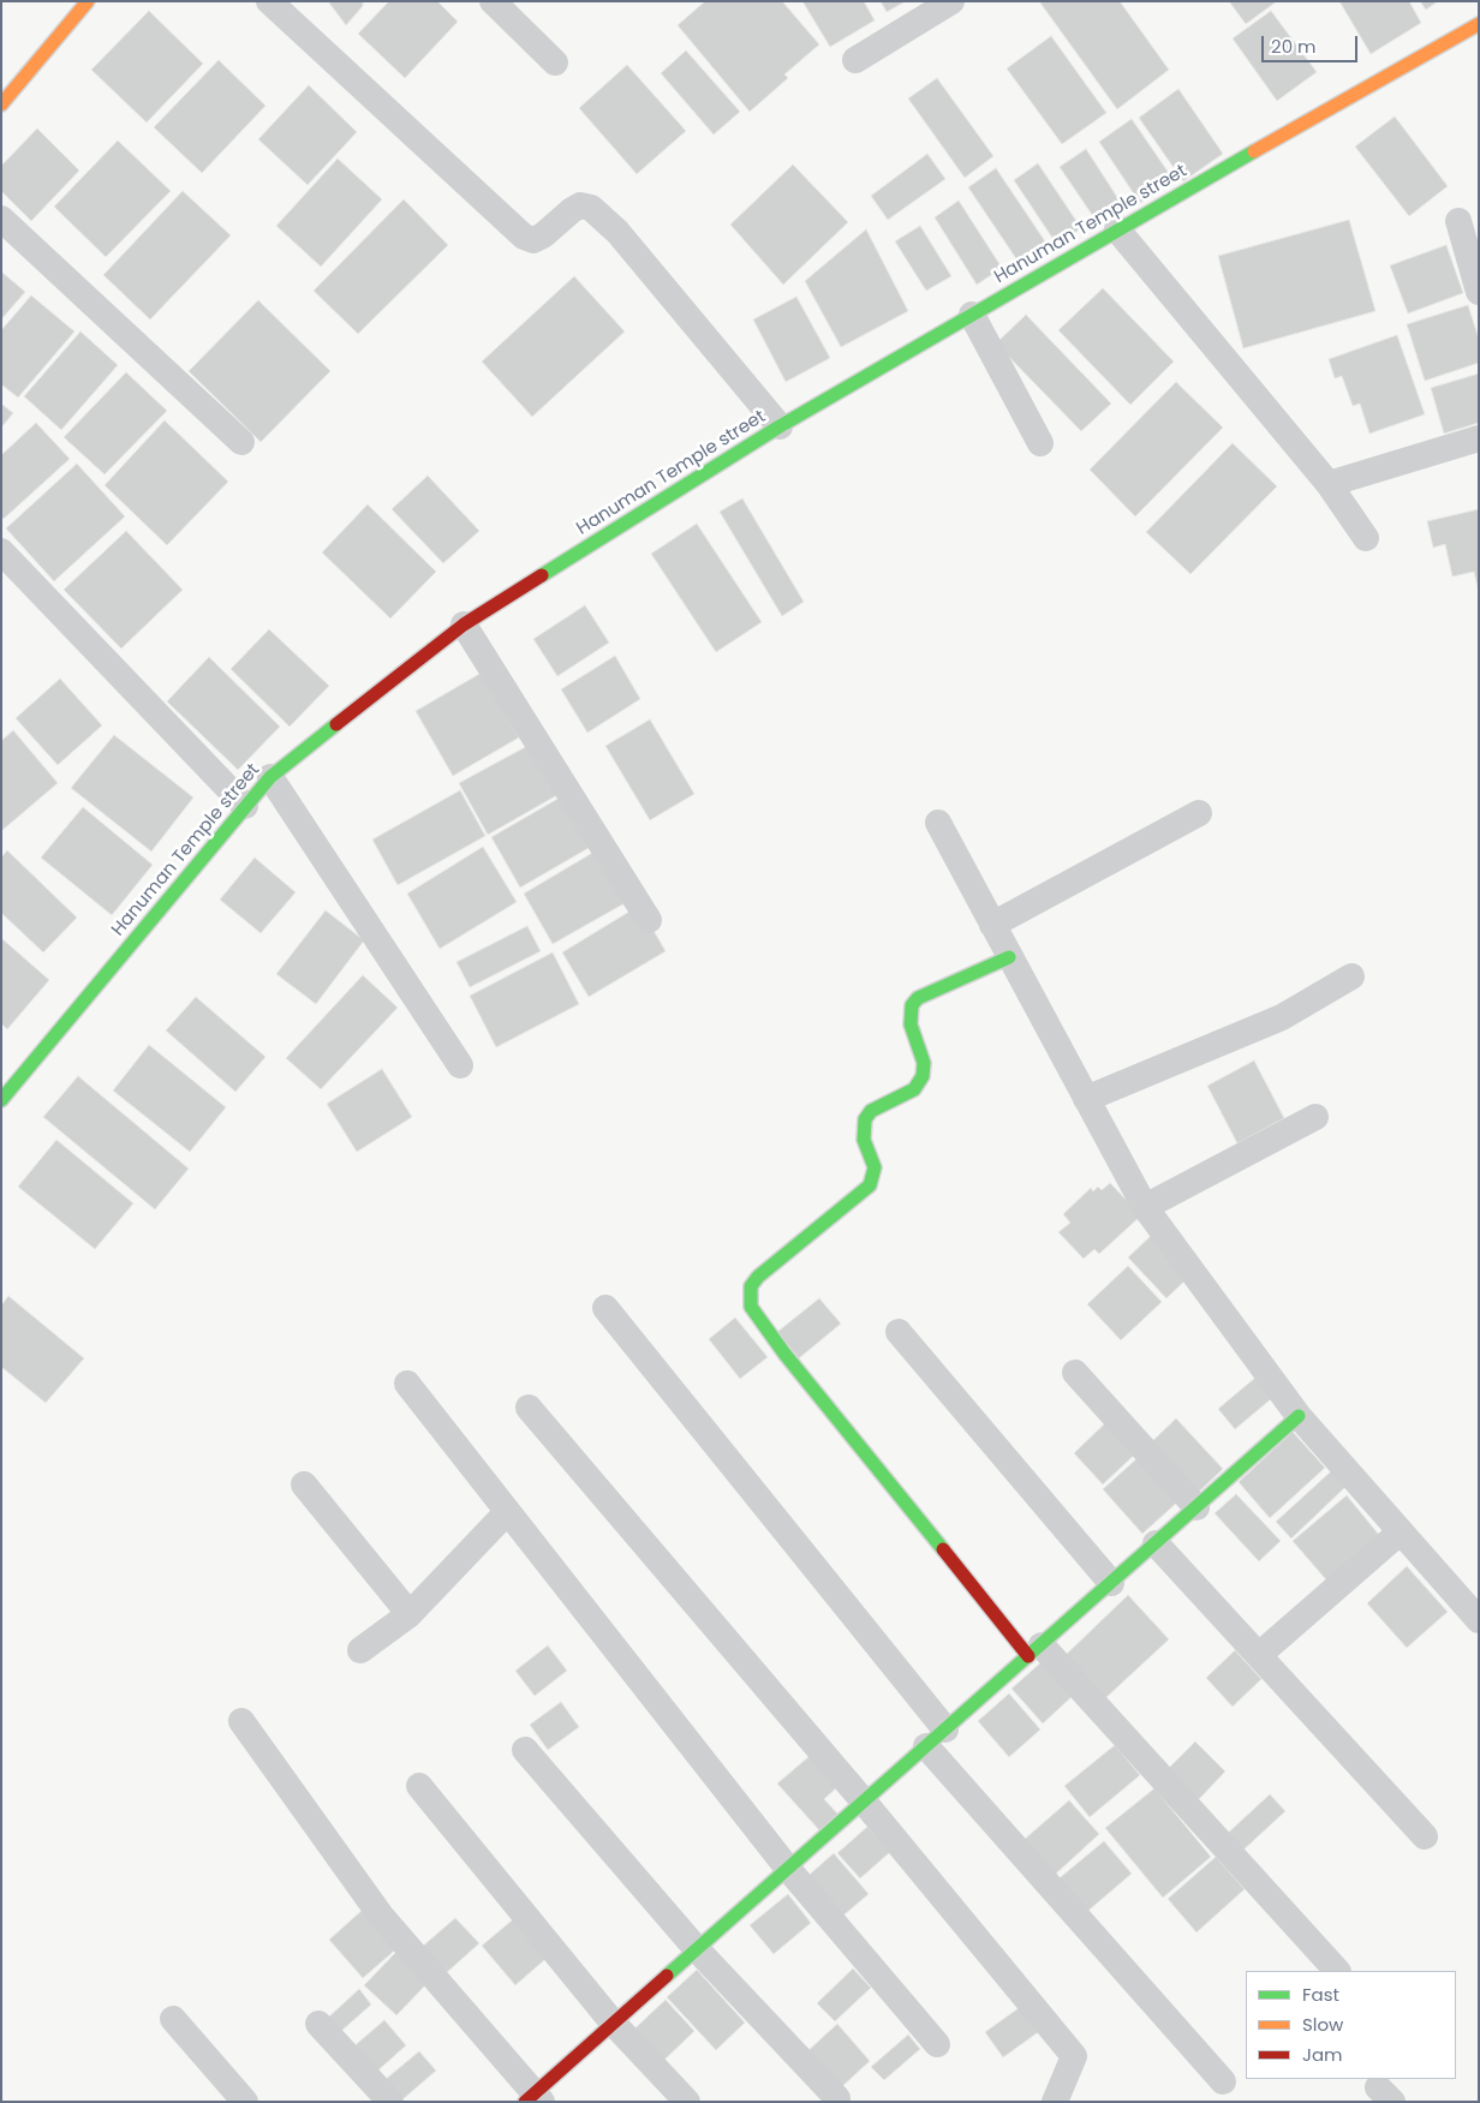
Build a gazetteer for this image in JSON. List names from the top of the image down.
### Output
{
  "streets": {
    "street": ["Hanuman Temple street"]
  },
  "legend": ["Fast", "Slow", "Jam"],
  "scale_bar": "20 m"
}
